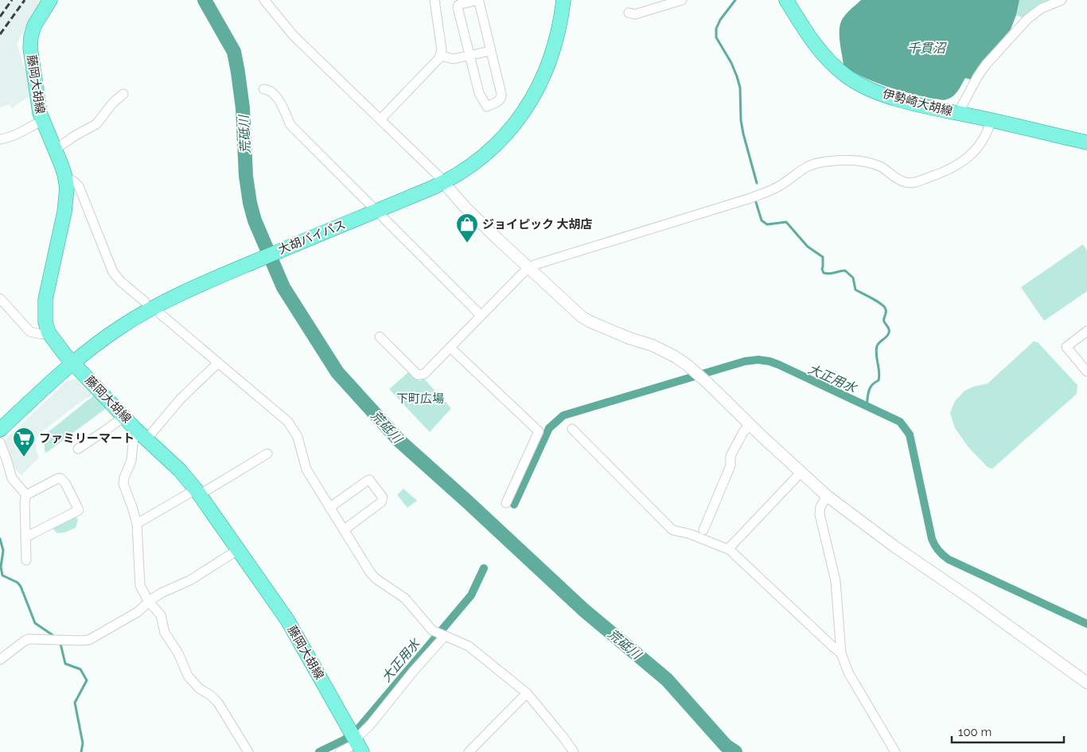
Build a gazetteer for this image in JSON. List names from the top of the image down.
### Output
{
  "streets": {
    "main road": ["藤岡大胡線", "伊勢崎大胡線", "大胡バイパス"]
  },
  "crossings": [
    ["藤岡大胡線", "大胡バイパス"]
  ],
  "water": ["千貫沼", "荒砥川", "大正用水"],
  "parks": ["下町広場"],
  "places": {
    "shop": ["ジョイピック 大胡店"],
    "supermarket": ["ファミリーマート"]
  },
  "scale_bar": "100 m"
}
